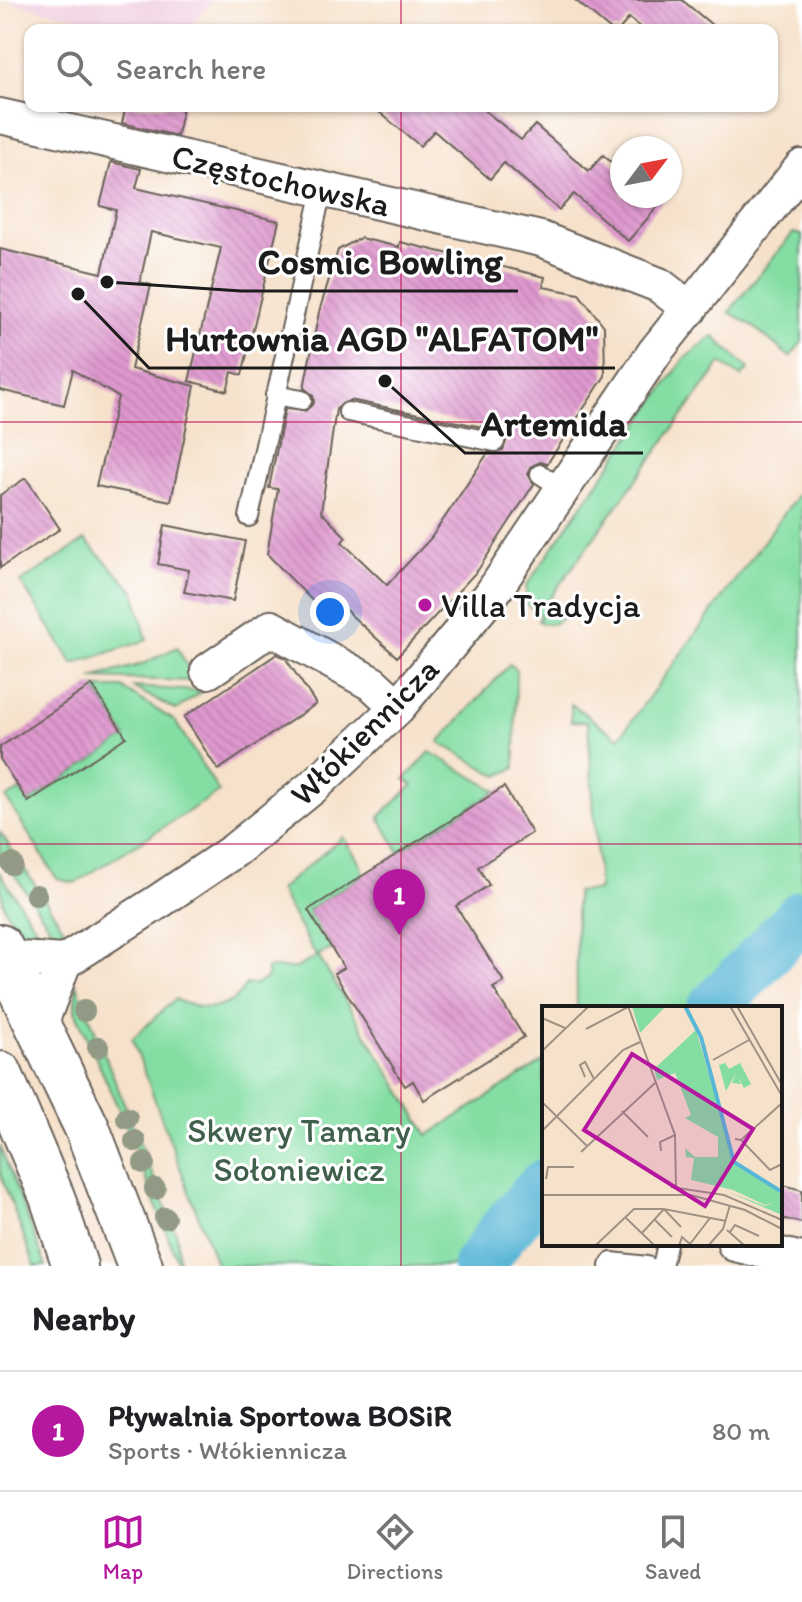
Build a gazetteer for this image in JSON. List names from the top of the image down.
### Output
{
  "streets": {
    "street": ["Częstochowska", "Włókiennicza"]
  },
  "crossings": [
    ["Częstochowska", "Włókiennicza"]
  ],
  "parks": ["Skwery Tamary Sołoniewicz"],
  "places": [
    "Cosmic Bowling",
    "Hurtownia AGD \"ALFATOM\"",
    "Artemida",
    "Villa Tradycja"
  ],
  "north": "top right",
  "page": {
    "search": "Search here",
    "pins": "1",
    "heading": "Nearby",
    "list": [
      {
        "mark": "1",
        "name": "Pływalnia Sportowa BOSiR",
        "note": "Sports · Włókiennicza",
        "value": "80 m"
      }
    ],
    "nav": ["Map", "Directions", "Saved"]
  }
}
